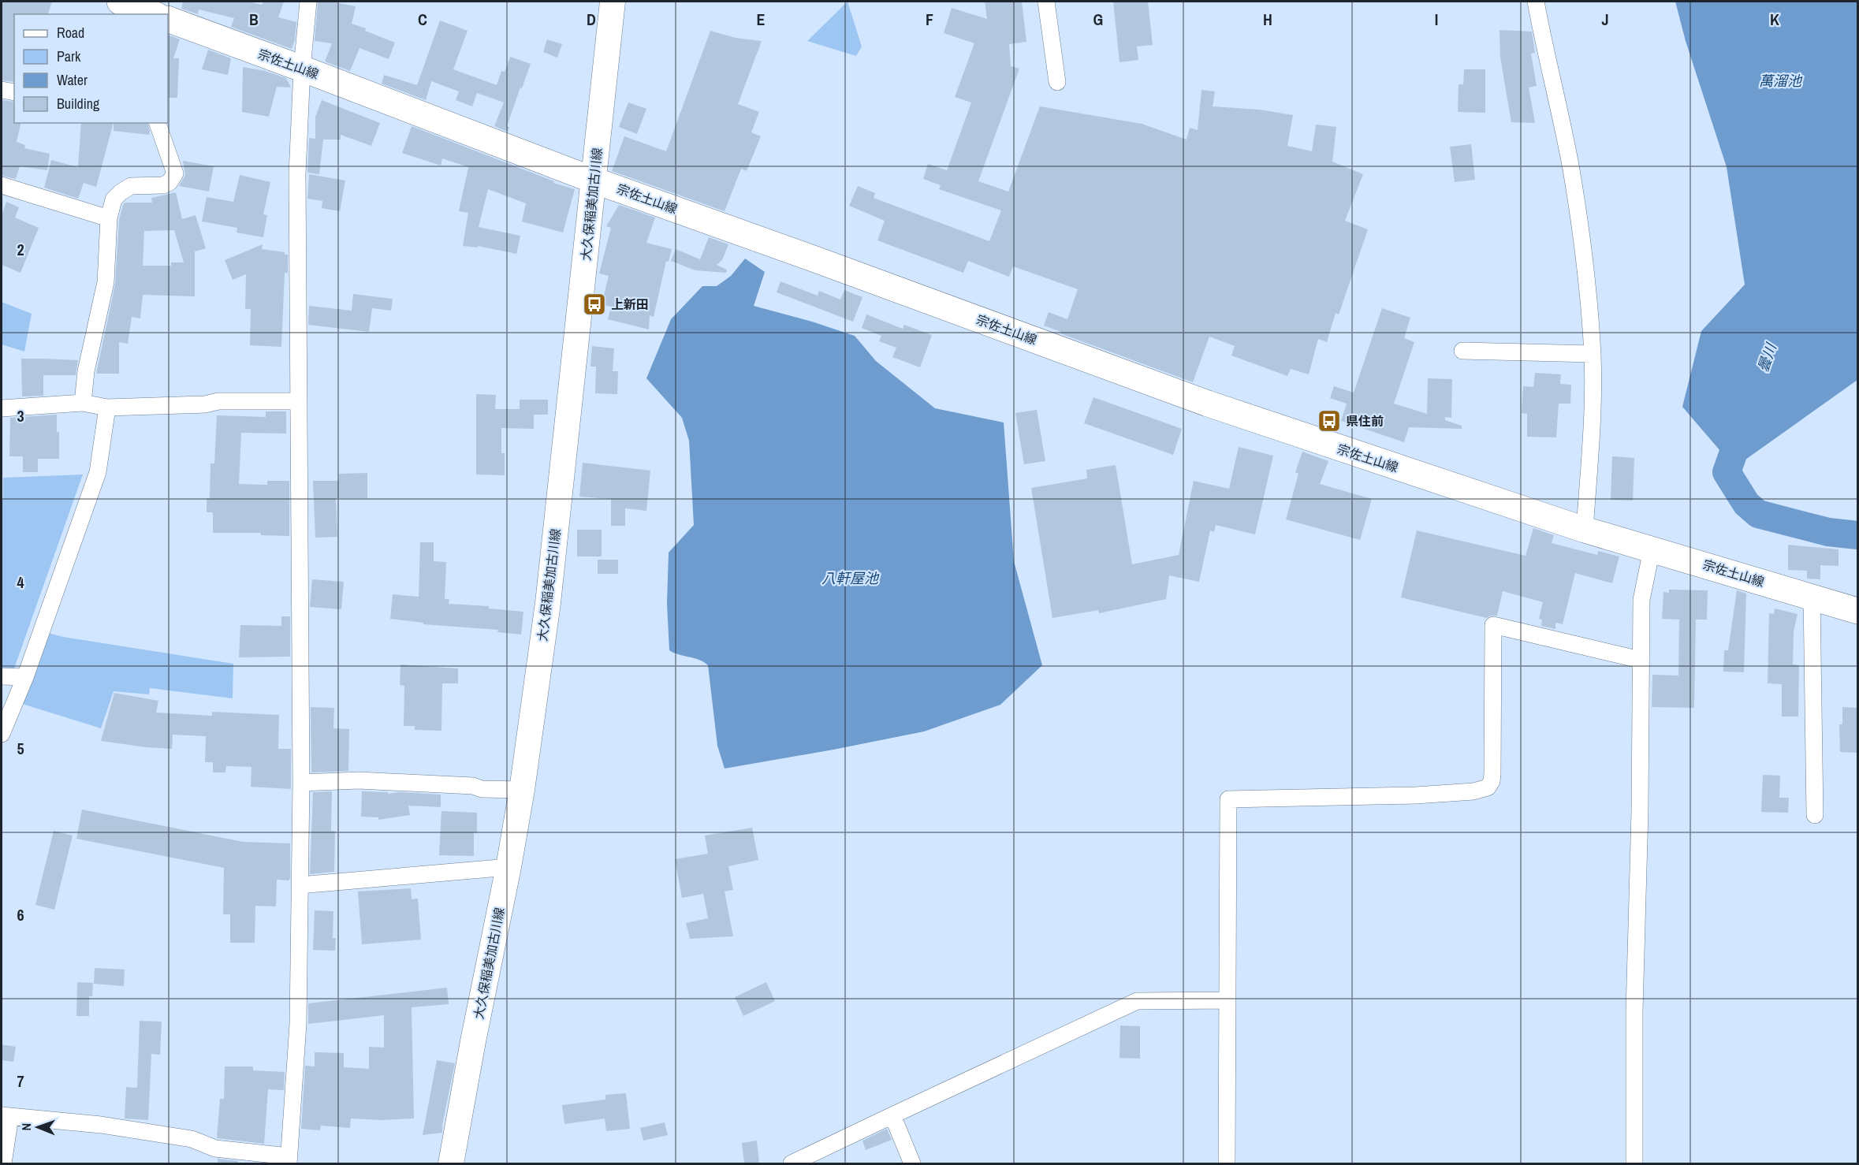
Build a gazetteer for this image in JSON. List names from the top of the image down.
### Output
{
  "streets": {
    "main road": ["宗佐土山線", "大久保稲美加古川線"]
  },
  "crossings": [
    ["宗佐土山線", "大久保稲美加古川線"]
  ],
  "water": ["萬溜池", "曇川", "八軒屋池"],
  "places": {
    "bus stop": ["上新田", "県住前"]
  },
  "legend": [
    "Road",
    "Park",
    "Water",
    "Building"
  ],
  "north": "left",
  "grid": {
    "columns": [
      "B",
      "C",
      "D",
      "E",
      "F",
      "G",
      "H",
      "I",
      "J",
      "K"
    ],
    "rows": [
      "2",
      "3",
      "4",
      "5",
      "6",
      "7"
    ]
  }
}
